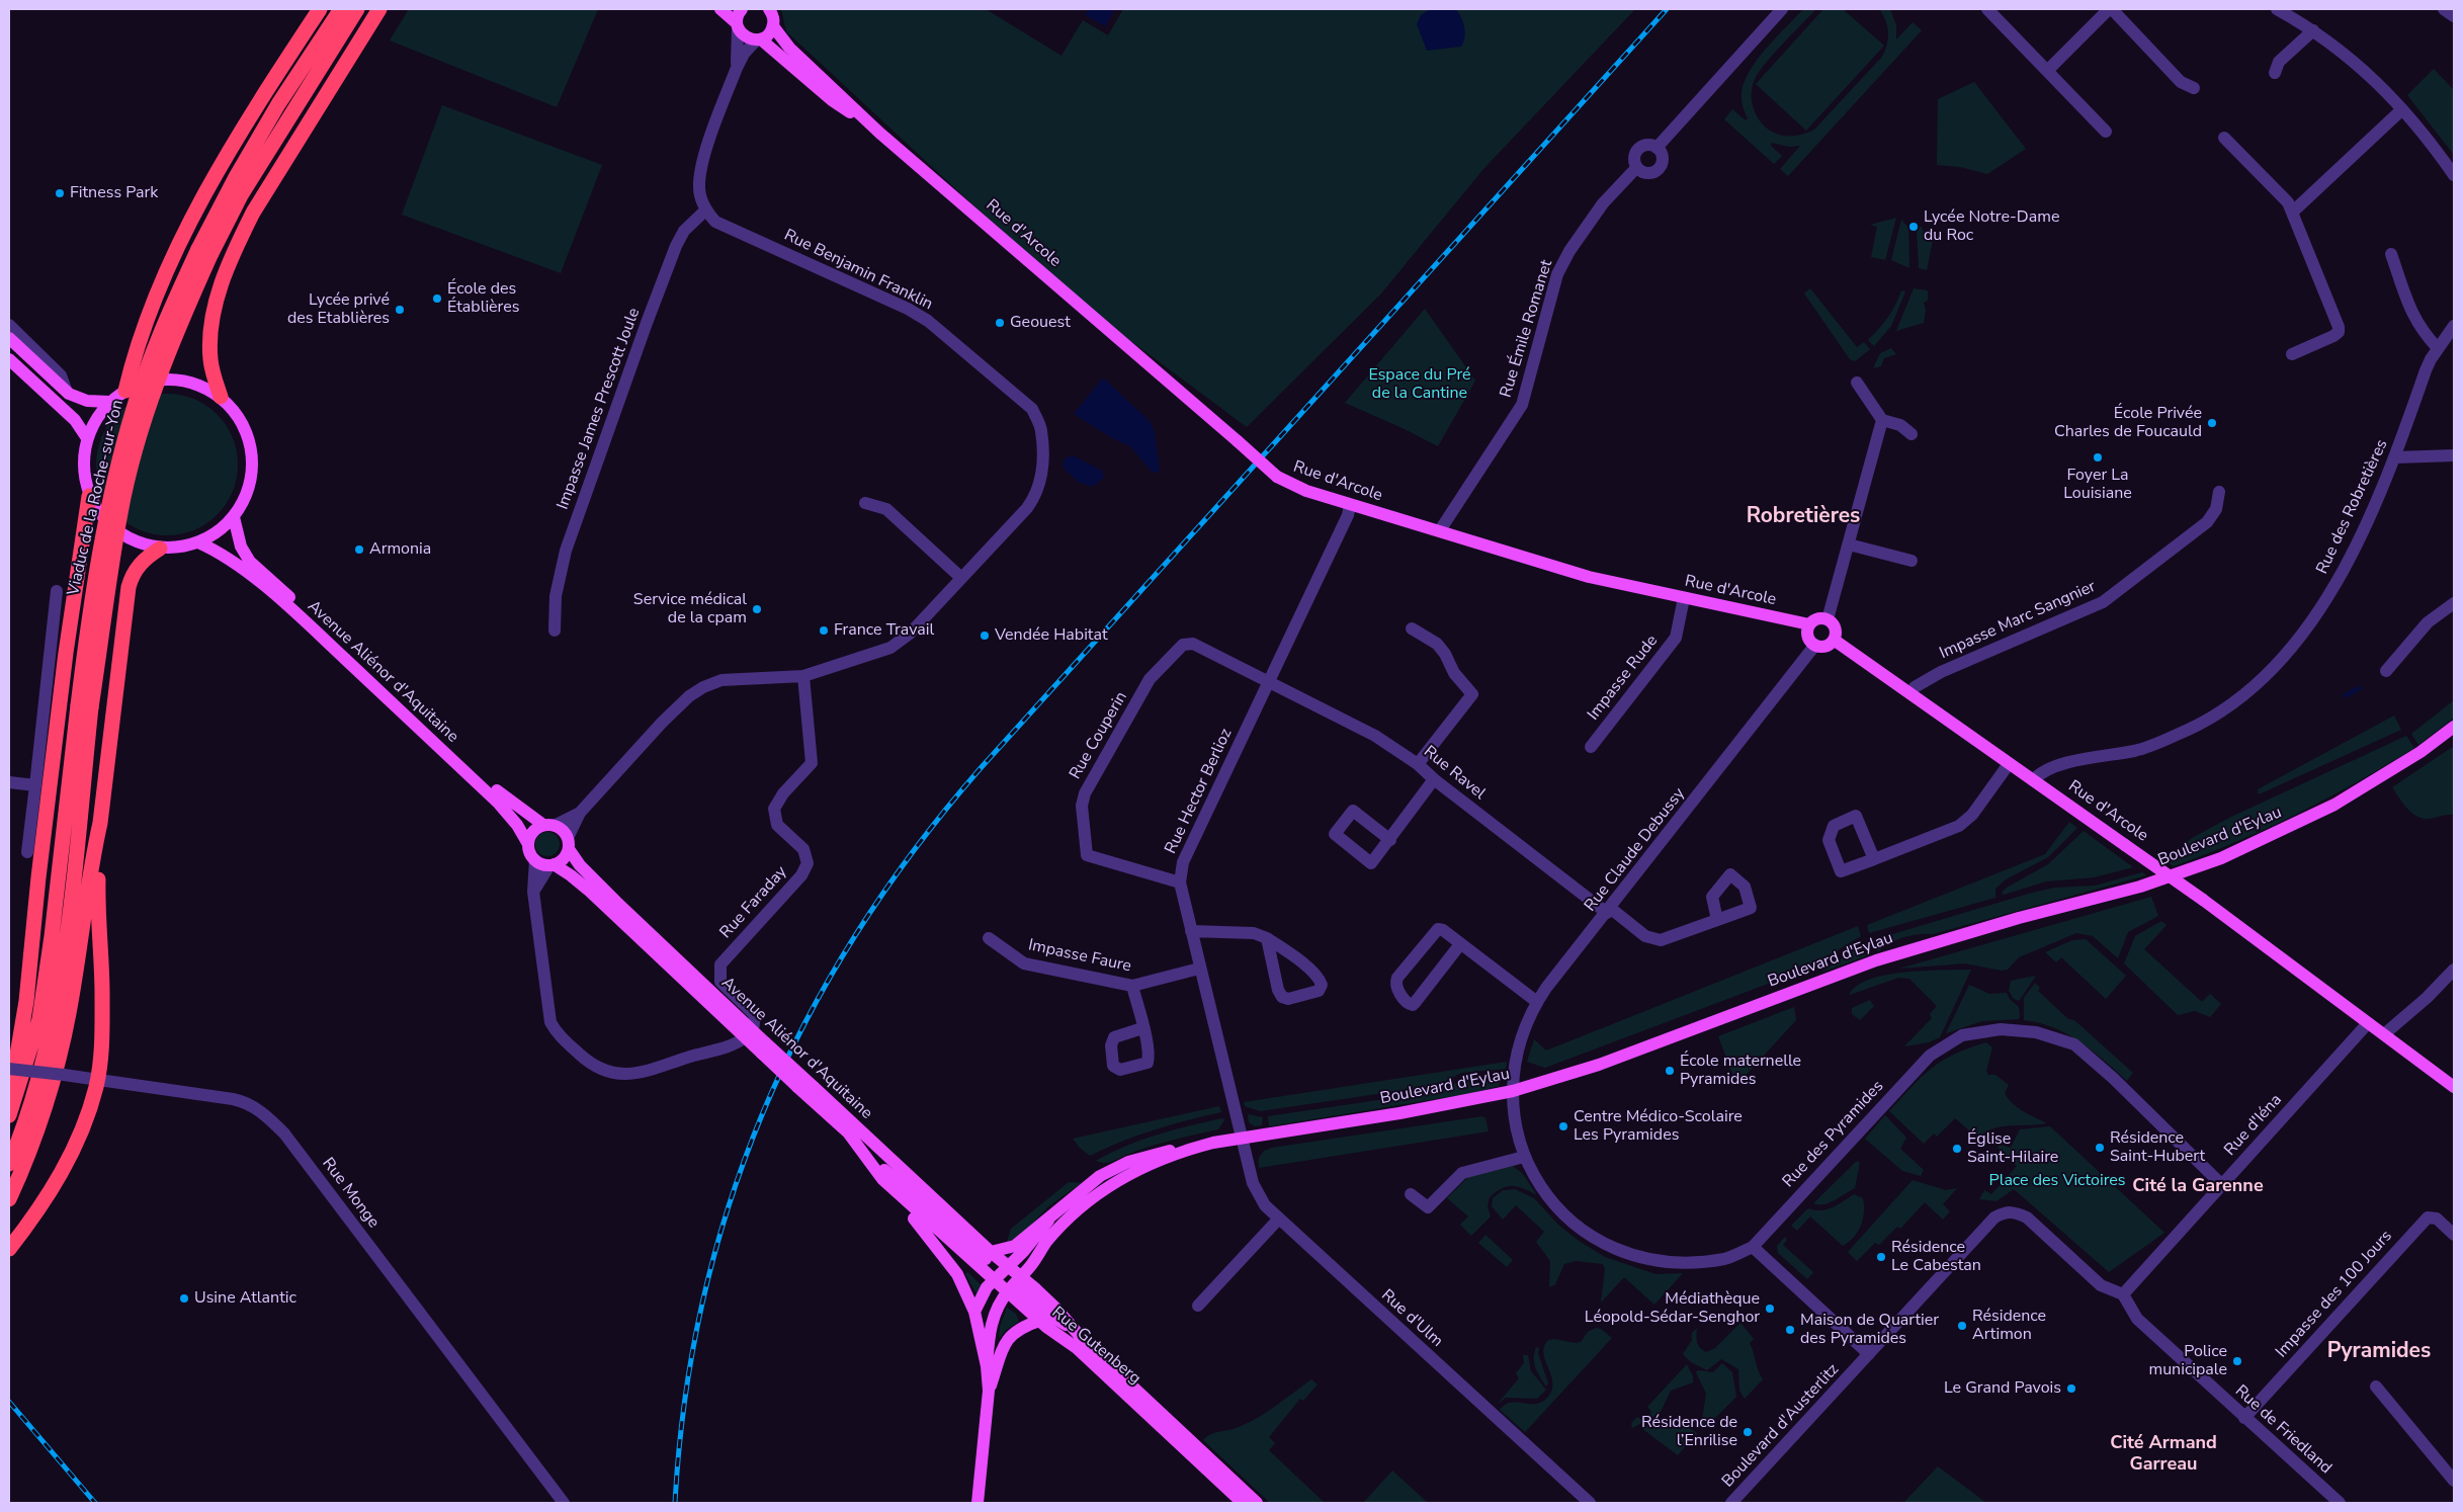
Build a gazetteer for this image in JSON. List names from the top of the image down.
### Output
{
  "streets": {
    "highway": ["Viaduc de la Roche-sur-Yon"],
    "main road": [
      "Rue d'Arcole",
      "Avenue Aliénor d'Aquitaine",
      "Boulevard d'Eylau",
      "Rue Gutenberg"
    ],
    "street": [
      "Rue Benjamin Franklin",
      "Rue Émile Romanet",
      "Impasse James Prescott Joule",
      "Rue des Robretières",
      "Impasse Marc Sangnier",
      "Impasse Rude",
      "Rue Couperin",
      "Rue Ravel",
      "Rue Hector Berlioz",
      "Rue Claude Debussy",
      "Rue Faraday",
      "Impasse Faure",
      "Rue d'Iéna",
      "Rue des Pyramides",
      "Rue Monge",
      "Impasse des 100 Jours",
      "Rue d'Ulm",
      "Boulevard d'Austerlitz",
      "Rue de Friedland"
    ]
  },
  "crossings": [
    ["Rue d'Arcole", "Rue Émile Romanet"],
    ["Rue d'Arcole", "Rue des Robretières"],
    ["Rue d'Arcole", "Impasse Marc Sangnier"],
    ["Rue d'Arcole", "Impasse Rude"],
    ["Rue d'Arcole", "Rue Hector Berlioz"],
    ["Rue d'Arcole", "Rue Claude Debussy"],
    ["Rue d'Arcole", "Rue d'Iéna"],
    ["Rue Benjamin Franklin", "Impasse James Prescott Joule"],
    ["Rue Benjamin Franklin", "Avenue Aliénor d'Aquitaine"],
    ["Rue Benjamin Franklin", "Rue Faraday"],
    ["Avenue Aliénor d'Aquitaine", "Boulevard d'Eylau"],
    ["Avenue Aliénor d'Aquitaine", "Rue Faraday"],
    ["Avenue Aliénor d'Aquitaine", "Rue Gutenberg"],
    ["Rue Couperin", "Rue Ravel"],
    ["Rue Couperin", "Rue Hector Berlioz"],
    ["Rue Ravel", "Rue Hector Berlioz"],
    ["Rue Ravel", "Rue Claude Debussy"],
    ["Rue Hector Berlioz", "Boulevard d'Eylau"],
    ["Rue Hector Berlioz", "Impasse Faure"],
    ["Rue Hector Berlioz", "Rue d'Ulm"],
    ["Boulevard d'Eylau", "Rue Claude Debussy"],
    ["Boulevard d'Eylau", "Rue des Pyramides"],
    ["Boulevard d'Eylau", "Rue d'Ulm"],
    ["Boulevard d'Eylau", "Rue Gutenberg"],
    ["Rue Claude Debussy", "Rue des Pyramides"],
    ["Rue d'Iéna", "Rue des Pyramides"],
    ["Rue d'Iéna", "Boulevard d'Austerlitz"],
    ["Rue d'Iéna", "Rue de Friedland"],
    ["Impasse des 100 Jours", "Rue de Friedland"],
    ["Boulevard d'Austerlitz", "Rue de Friedland"]
  ],
  "districts": [
    "Robretières",
    "Cité la Garenne",
    "Pyramides",
    "Cité Armand Garreau"
  ],
  "parks": ["Espace du Pré de la Cantine", "Place des Victoires"],
  "places": [
    "Fitness Park",
    "Lycée Notre-Dame du Roc",
    "École des Établières",
    "Lycée privé des Etablières",
    "Geouest",
    "École Privée Charles de Foucauld",
    "Foyer La Louisiane",
    "Armonia",
    "Service médical de la cpam",
    "France Travail",
    "Vendée Habitat",
    "École maternelle Pyramides",
    "Centre Médico-Scolaire Les Pyramides",
    "Résidence Saint-Hubert",
    "Église Saint-Hilaire",
    "Résidence Le Cabestan",
    "Usine Atlantic",
    "Médiathèque Léopold-Sédar-Senghor",
    "Résidence Artimon",
    "Maison de Quartier des Pyramides",
    "Police municipale",
    "Le Grand Pavois",
    "Résidence de l’Enrilise"
  ]
}
